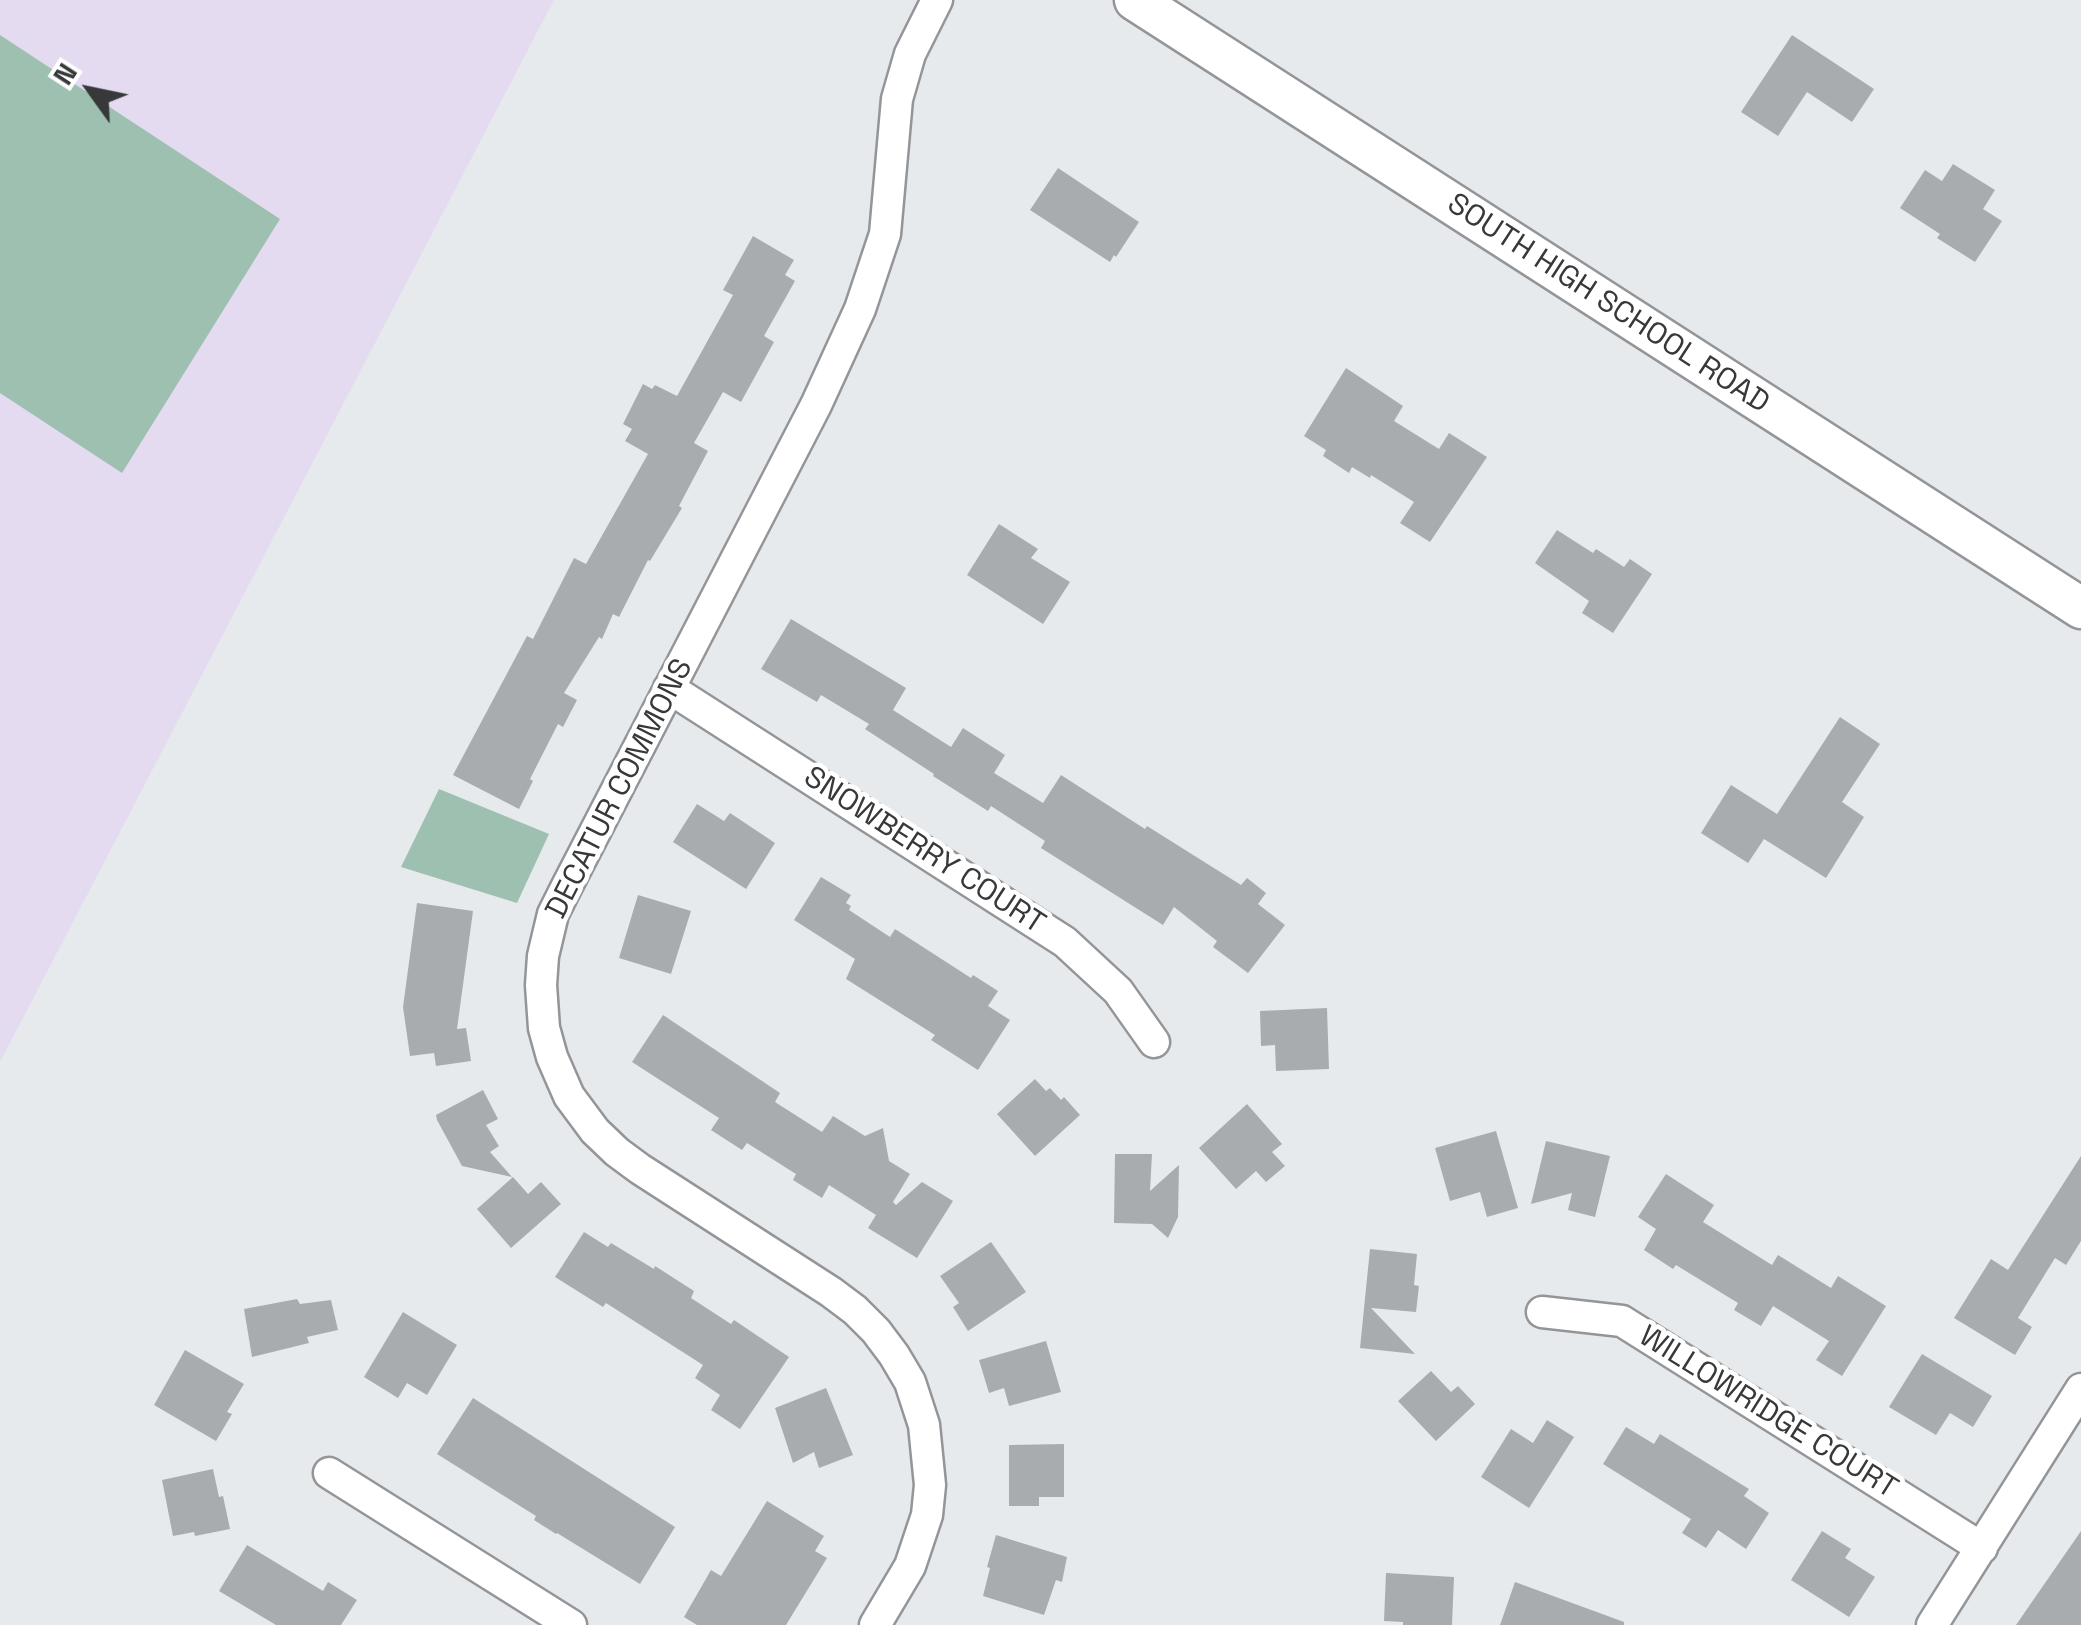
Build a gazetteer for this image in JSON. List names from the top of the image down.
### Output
{
  "streets": {
    "main road": ["SOUTH HIGH SCHOOL ROAD"],
    "street": ["DECATUR COMMONS", "SNOWBERRY COURT", "WILLOWRIDGE COURT"]
  },
  "crossings": [
    ["DECATUR COMMONS", "SNOWBERRY COURT"]
  ],
  "north": "top left"
}
